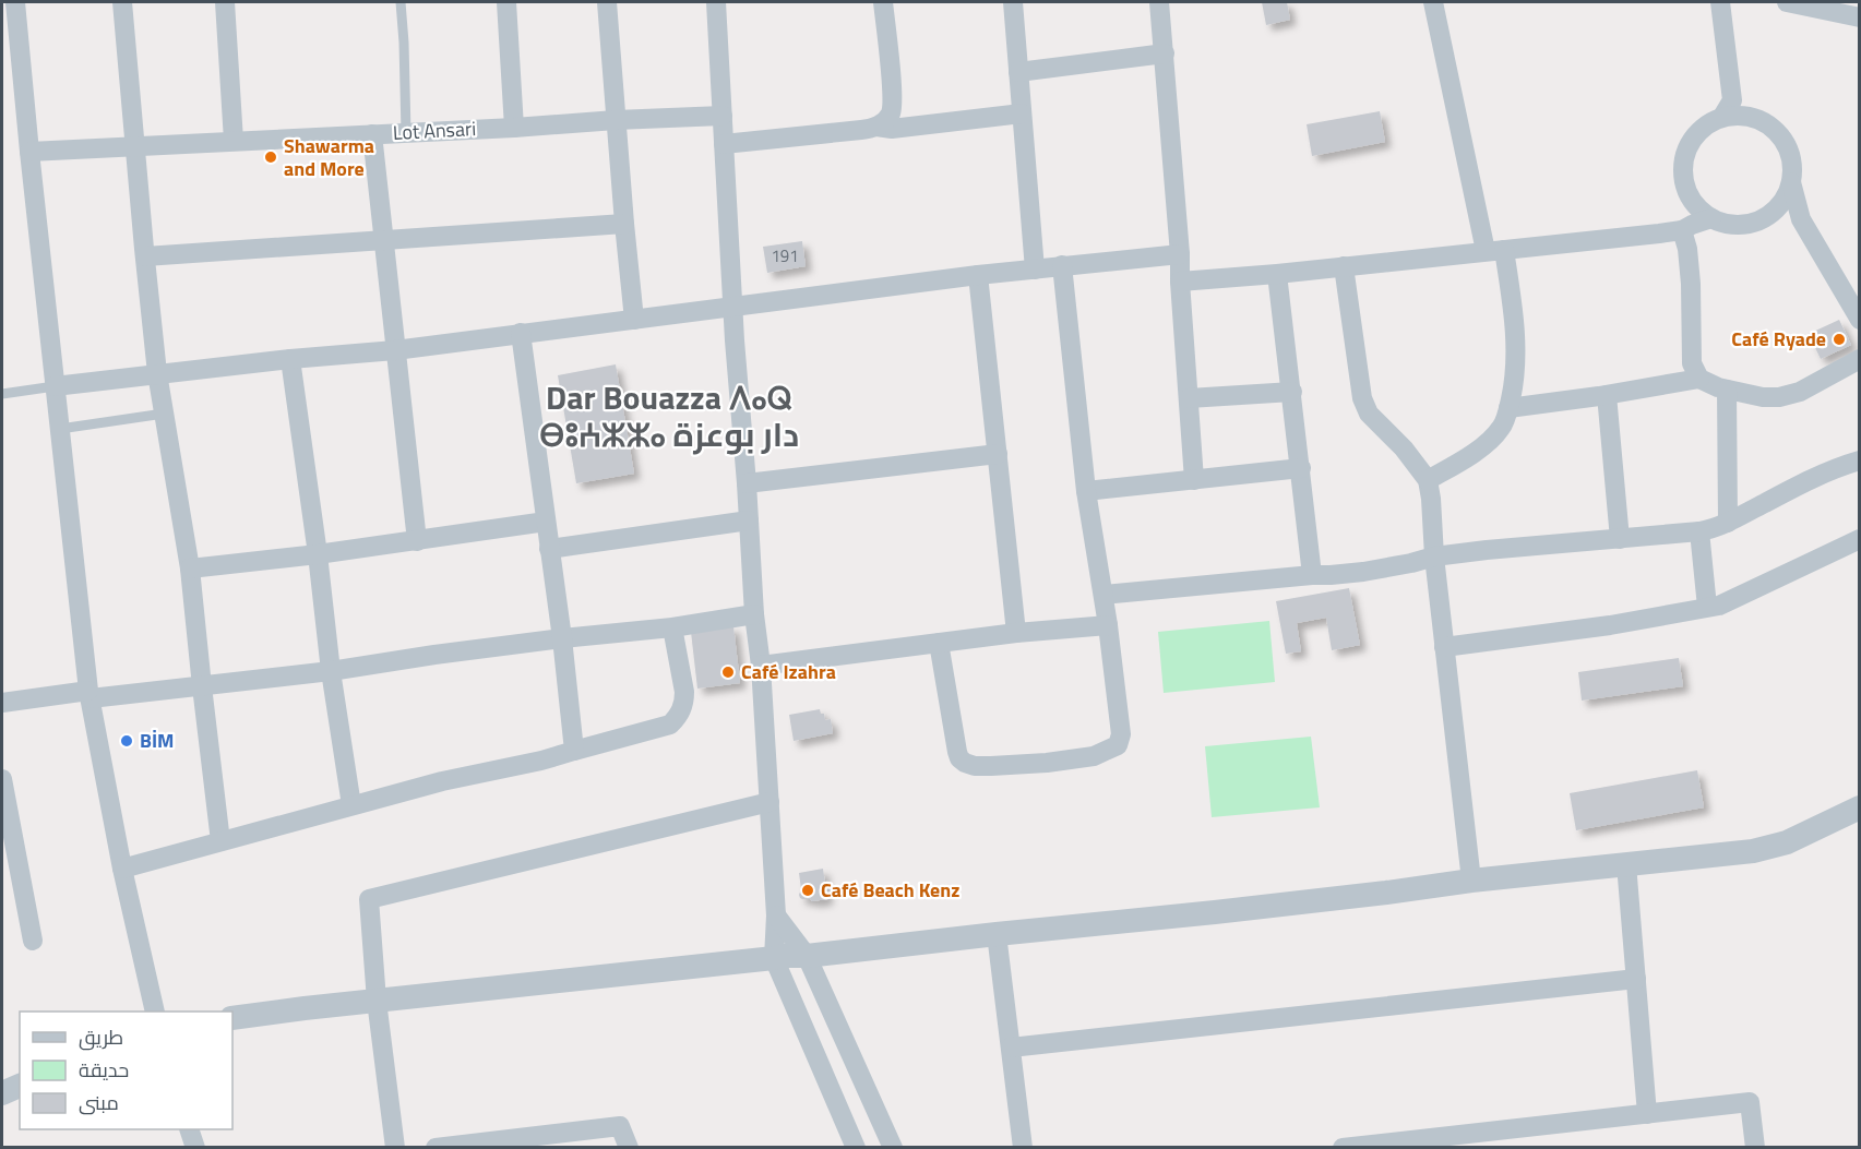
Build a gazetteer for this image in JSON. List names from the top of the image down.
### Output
{
  "streets": {
    "street": ["Lot Ansari"]
  },
  "districts": ["Dar Bouazza ⴷⴰⵕ ⴱⵓⵄⵣⵣⴰ دار بوعزة"],
  "places": [
    "Shawarma and More",
    "Café Ryade",
    "Café Izahra",
    "BİM",
    "Café Beach Kenz"
  ],
  "house_numbers": ["191"],
  "legend": ["طريق", "حديقة", "مبنى"]
}
